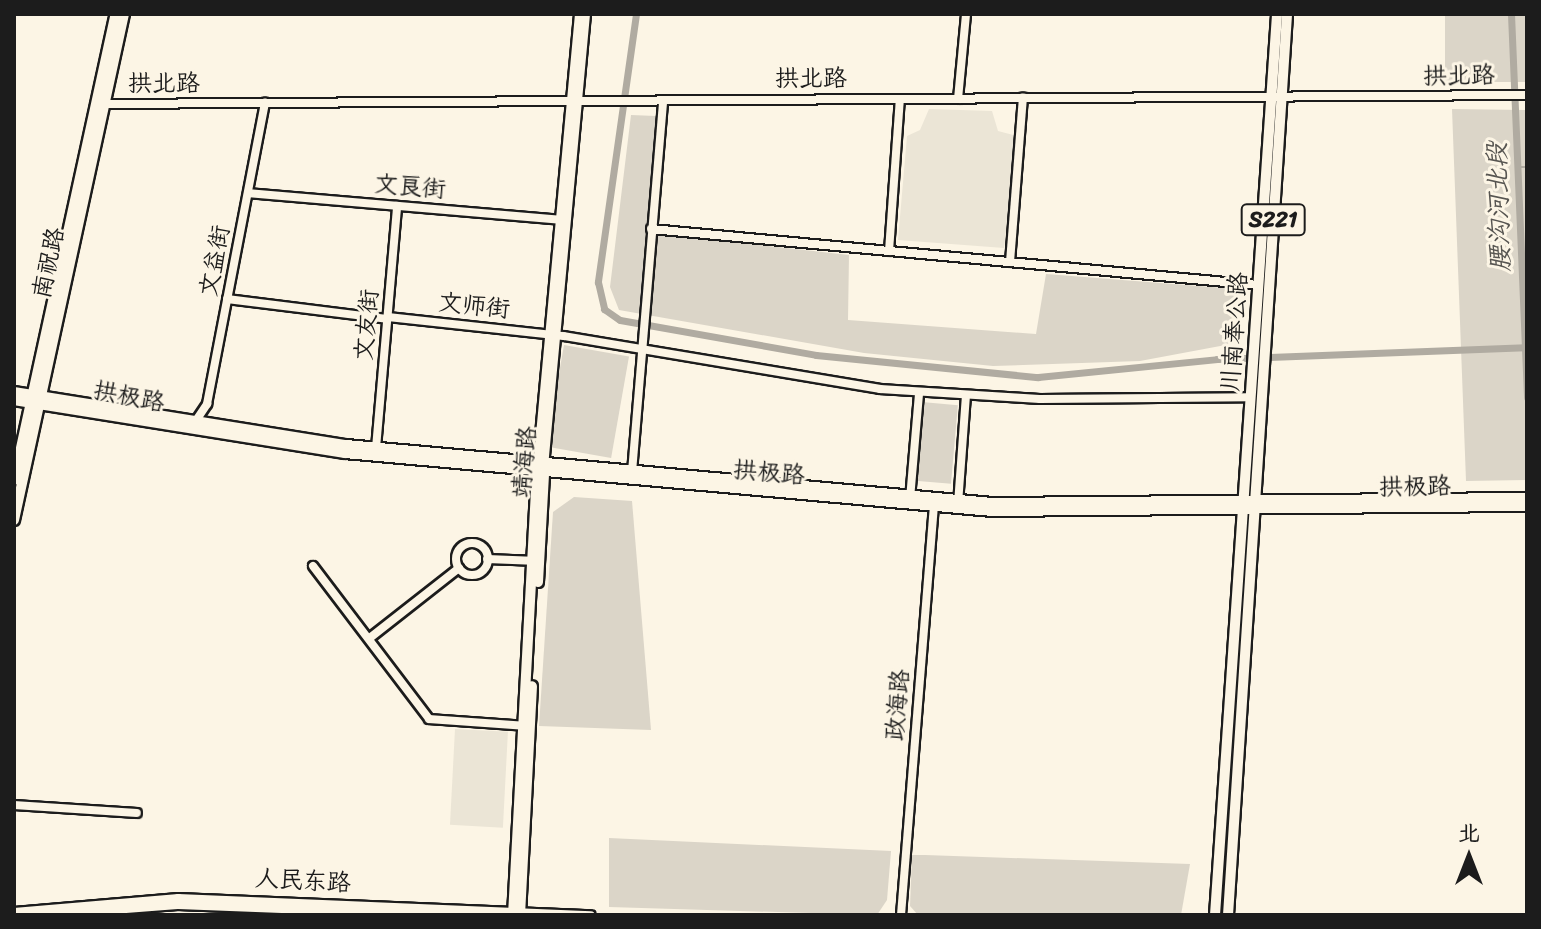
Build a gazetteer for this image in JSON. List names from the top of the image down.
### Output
{
  "streets": {
    "main road": [
      "S221",
      "南祝路",
      "川南奉公路",
      "拱极路",
      "靖海路"
    ],
    "street": [
      "拱北路",
      "文良街",
      "文益街",
      "文师街",
      "文友街",
      "政海路",
      "人民东路"
    ]
  },
  "crossings": [
    ["拱北路", "文益街"],
    ["拱北路", "南祝路"],
    ["拱北路", "川南奉公路"],
    ["拱北路", "靖海路"],
    ["文良街", "文益街"],
    ["文良街", "文友街"],
    ["文良街", "靖海路"],
    ["文益街", "文师街"],
    ["文益街", "拱极路"],
    ["南祝路", "拱极路"],
    ["文师街", "文友街"],
    ["文师街", "川南奉公路"],
    ["文师街", "靖海路"],
    ["文友街", "拱极路"],
    ["川南奉公路", "拱极路"],
    ["拱极路", "靖海路"],
    ["拱极路", "政海路"],
    ["靖海路", "人民东路"]
  ],
  "water": ["腰沟河北段"],
  "north": "top"
}
